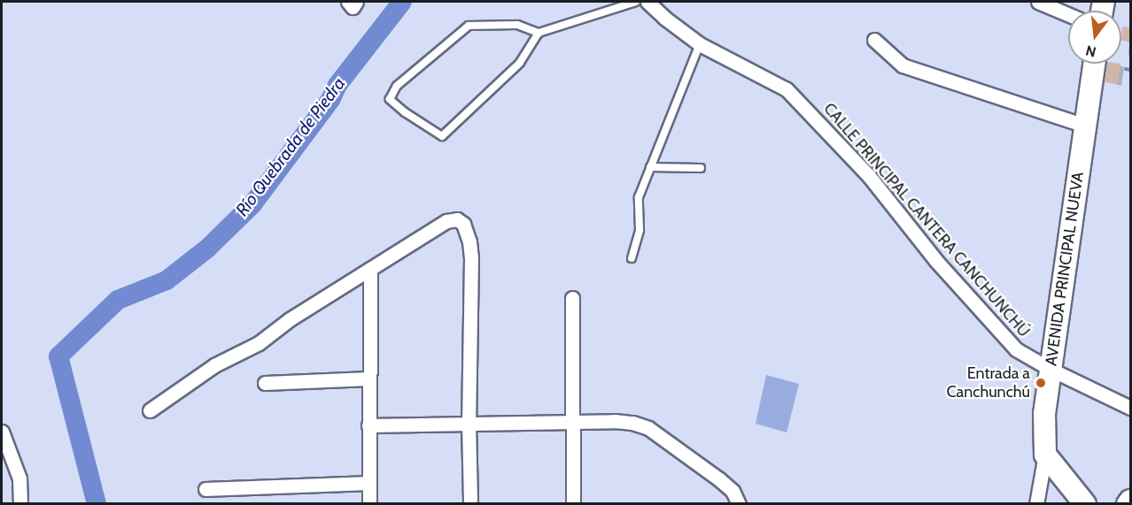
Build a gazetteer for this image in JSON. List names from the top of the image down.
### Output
{
  "streets": {
    "highway": ["AVENIDA PRINCIPAL NUEVA"],
    "street": ["CALLE PRINCIPAL CANTERA CANCHUNCHÚ"]
  },
  "crossings": [
    ["CALLE PRINCIPAL CANTERA CANCHUNCHÚ", "AVENIDA PRINCIPAL NUEVA"]
  ],
  "water": ["Río Quebrada de Piedra"],
  "places": ["Entrada a Canchunchú"],
  "north": "bottom"
}
